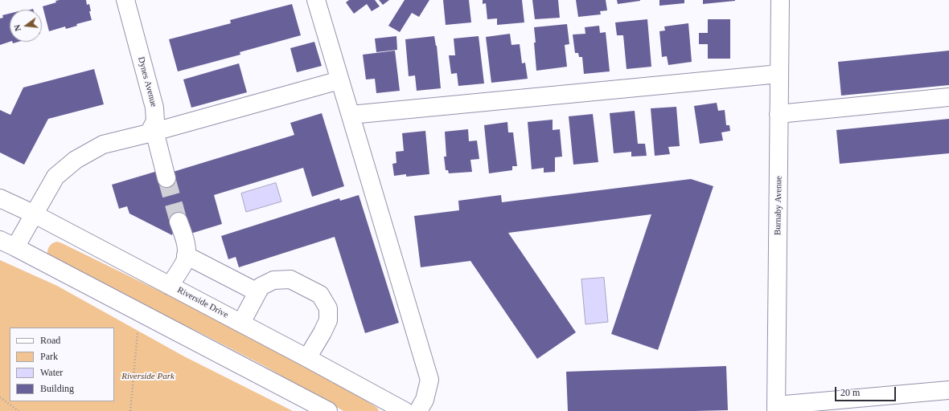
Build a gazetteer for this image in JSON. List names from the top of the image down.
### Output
{
  "streets": {
    "street": ["Dynes Avenue", "Burnaby Avenue", "Riverside Drive"]
  },
  "parks": ["Riverside Park"],
  "legend": [
    "Road",
    "Park",
    "Water",
    "Building"
  ],
  "scale_bar": "20 m",
  "north": "left"
}
